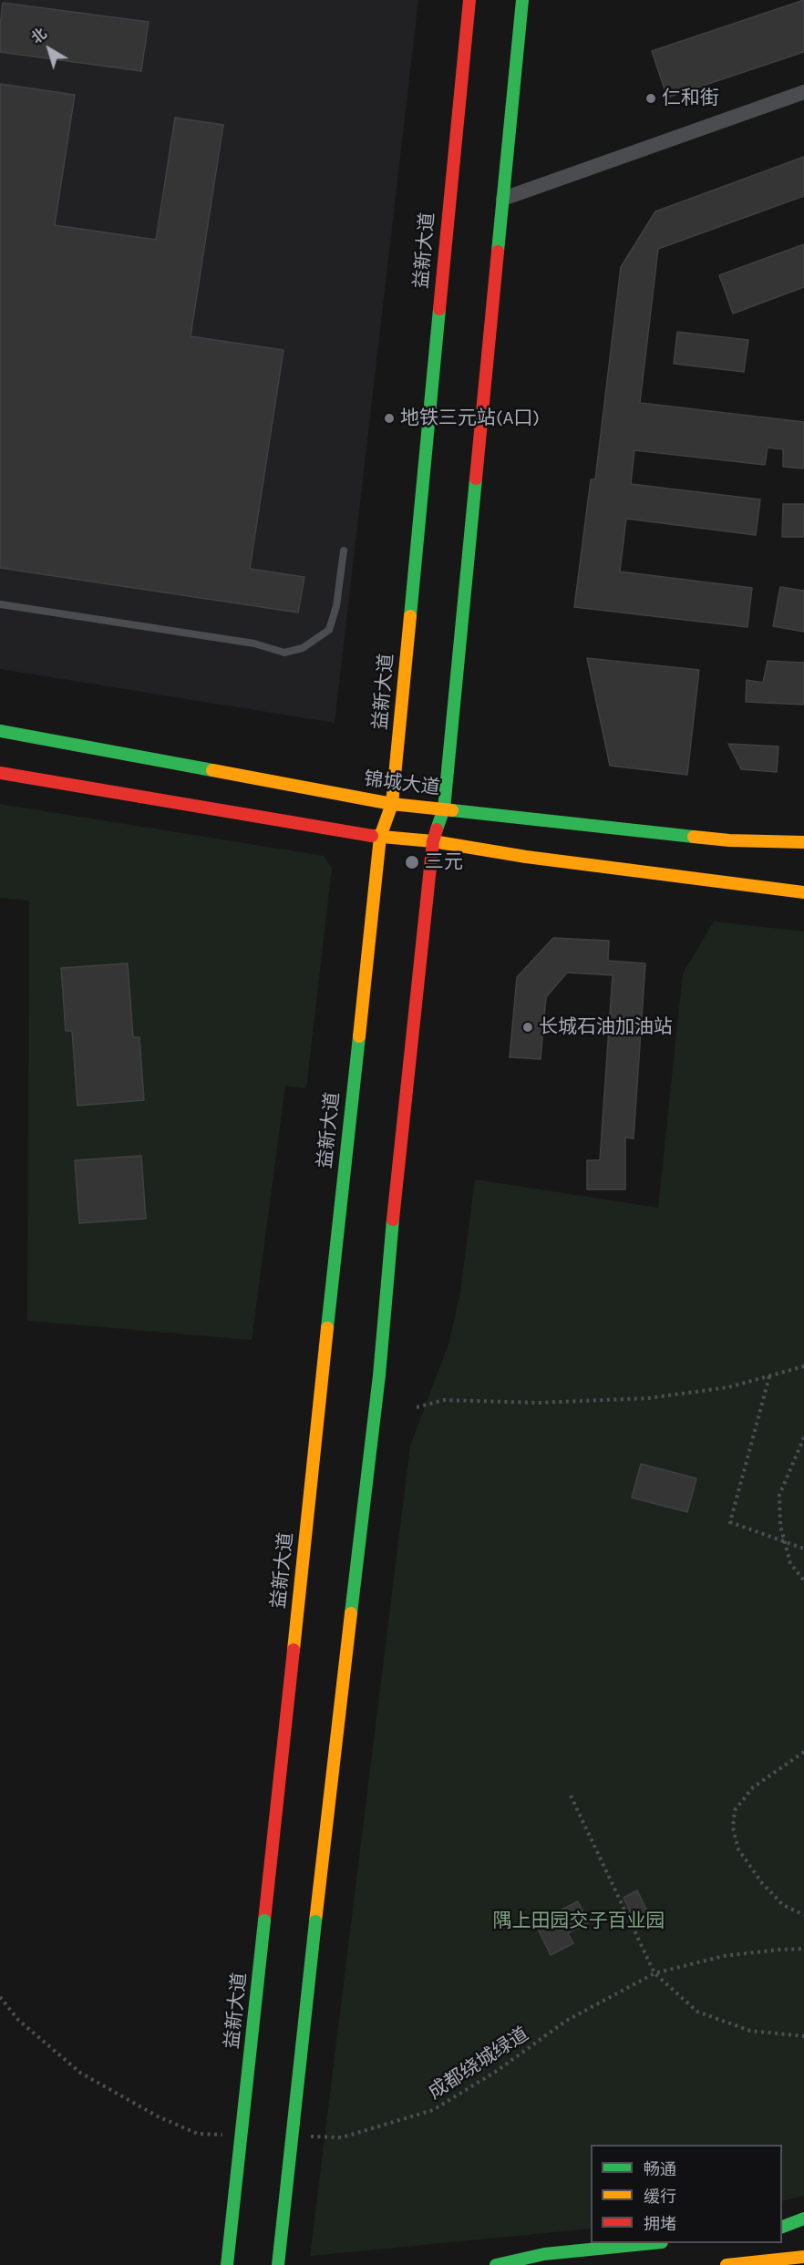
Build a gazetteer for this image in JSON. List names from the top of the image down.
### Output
{
  "streets": {
    "main road": ["益新大道", "锦城大道"],
    "path": ["成都绕城绿道"]
  },
  "crossings": [
    ["益新大道", "锦城大道"]
  ],
  "parks": ["隅上田园交子百业园"],
  "places": [
    "仁和街",
    "地铁三元站(A口)",
    "三元",
    "长城石油加油站"
  ],
  "legend": ["畅通", "缓行", "拥堵"],
  "north": "top left"
}
